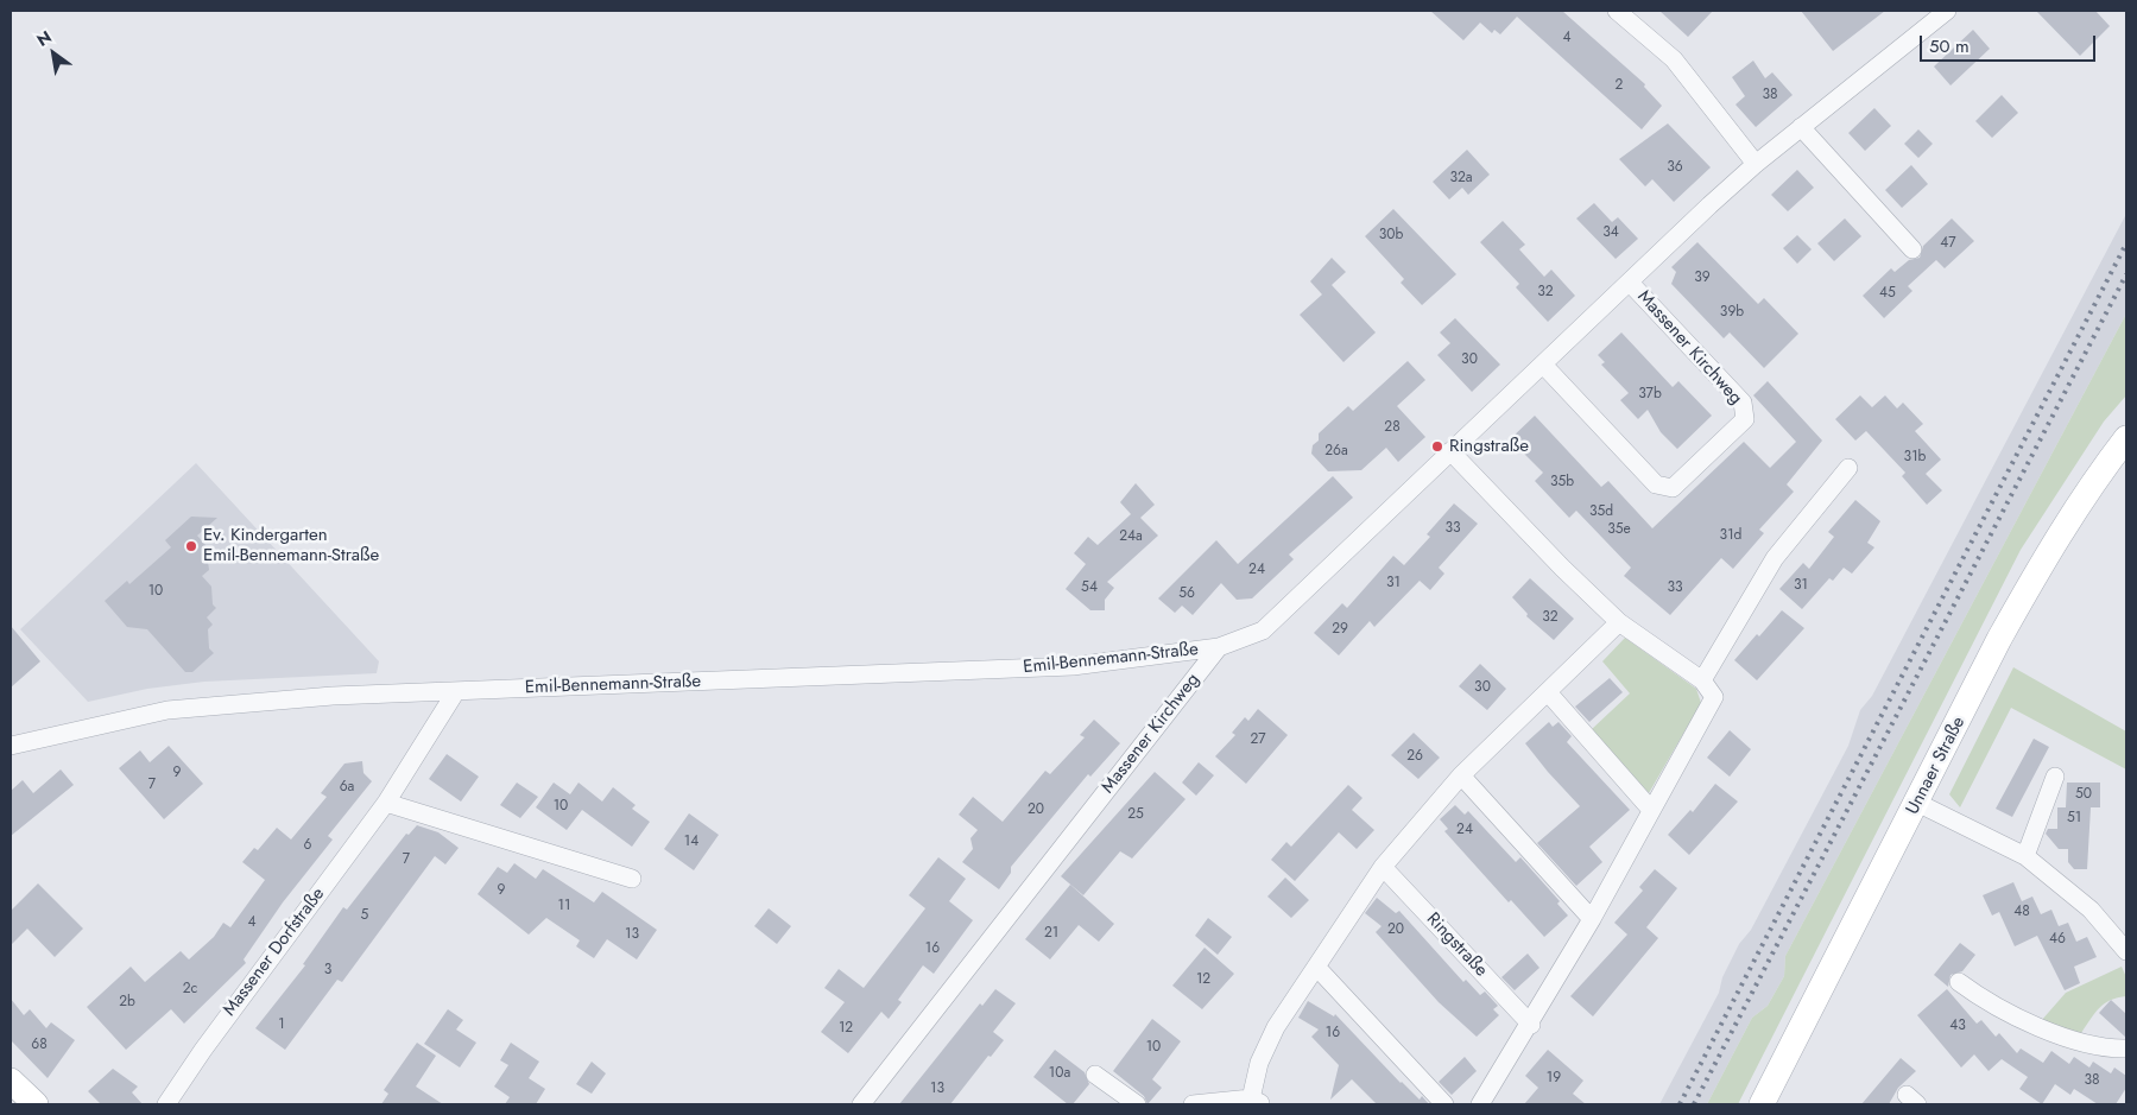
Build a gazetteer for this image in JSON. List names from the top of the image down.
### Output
{
  "streets": {
    "main road": ["Unnaer Straße"],
    "street": [
      "Massener Kirchweg",
      "Emil-Bennemann-Straße",
      "Ringstraße",
      "Massener Dorfstraße"
    ]
  },
  "crossings": [
    ["Massener Kirchweg", "Emil-Bennemann-Straße"],
    ["Emil-Bennemann-Straße", "Massener Dorfstraße"]
  ],
  "places": ["Ringstraße", "Ev. Kindergarten Emil-Bennemann-Straße"],
  "house_numbers": [
    "4",
    "2",
    "38",
    "36",
    "32a",
    "34",
    "30b",
    "47",
    "39",
    "32",
    "45",
    "39b",
    "30",
    "37b",
    "28",
    "26a",
    "31b",
    "35b",
    "35d",
    "33",
    "35e",
    "31d",
    "24a",
    "24",
    "31",
    "31",
    "54",
    "33",
    "10",
    "56",
    "32",
    "29",
    "30",
    "27",
    "26",
    "9",
    "7",
    "6a",
    "50",
    "10",
    "20",
    "25",
    "51",
    "24",
    "14",
    "6",
    "7",
    "9",
    "11",
    "48",
    "5",
    "4",
    "20",
    "21",
    "13",
    "46",
    "16",
    "3",
    "12",
    "2c",
    "2b",
    "1",
    "43",
    "12",
    "16",
    "68",
    "10",
    "10a",
    "19",
    "38",
    "13"
  ],
  "scale_bar": "50 m",
  "north": "top left"
}
